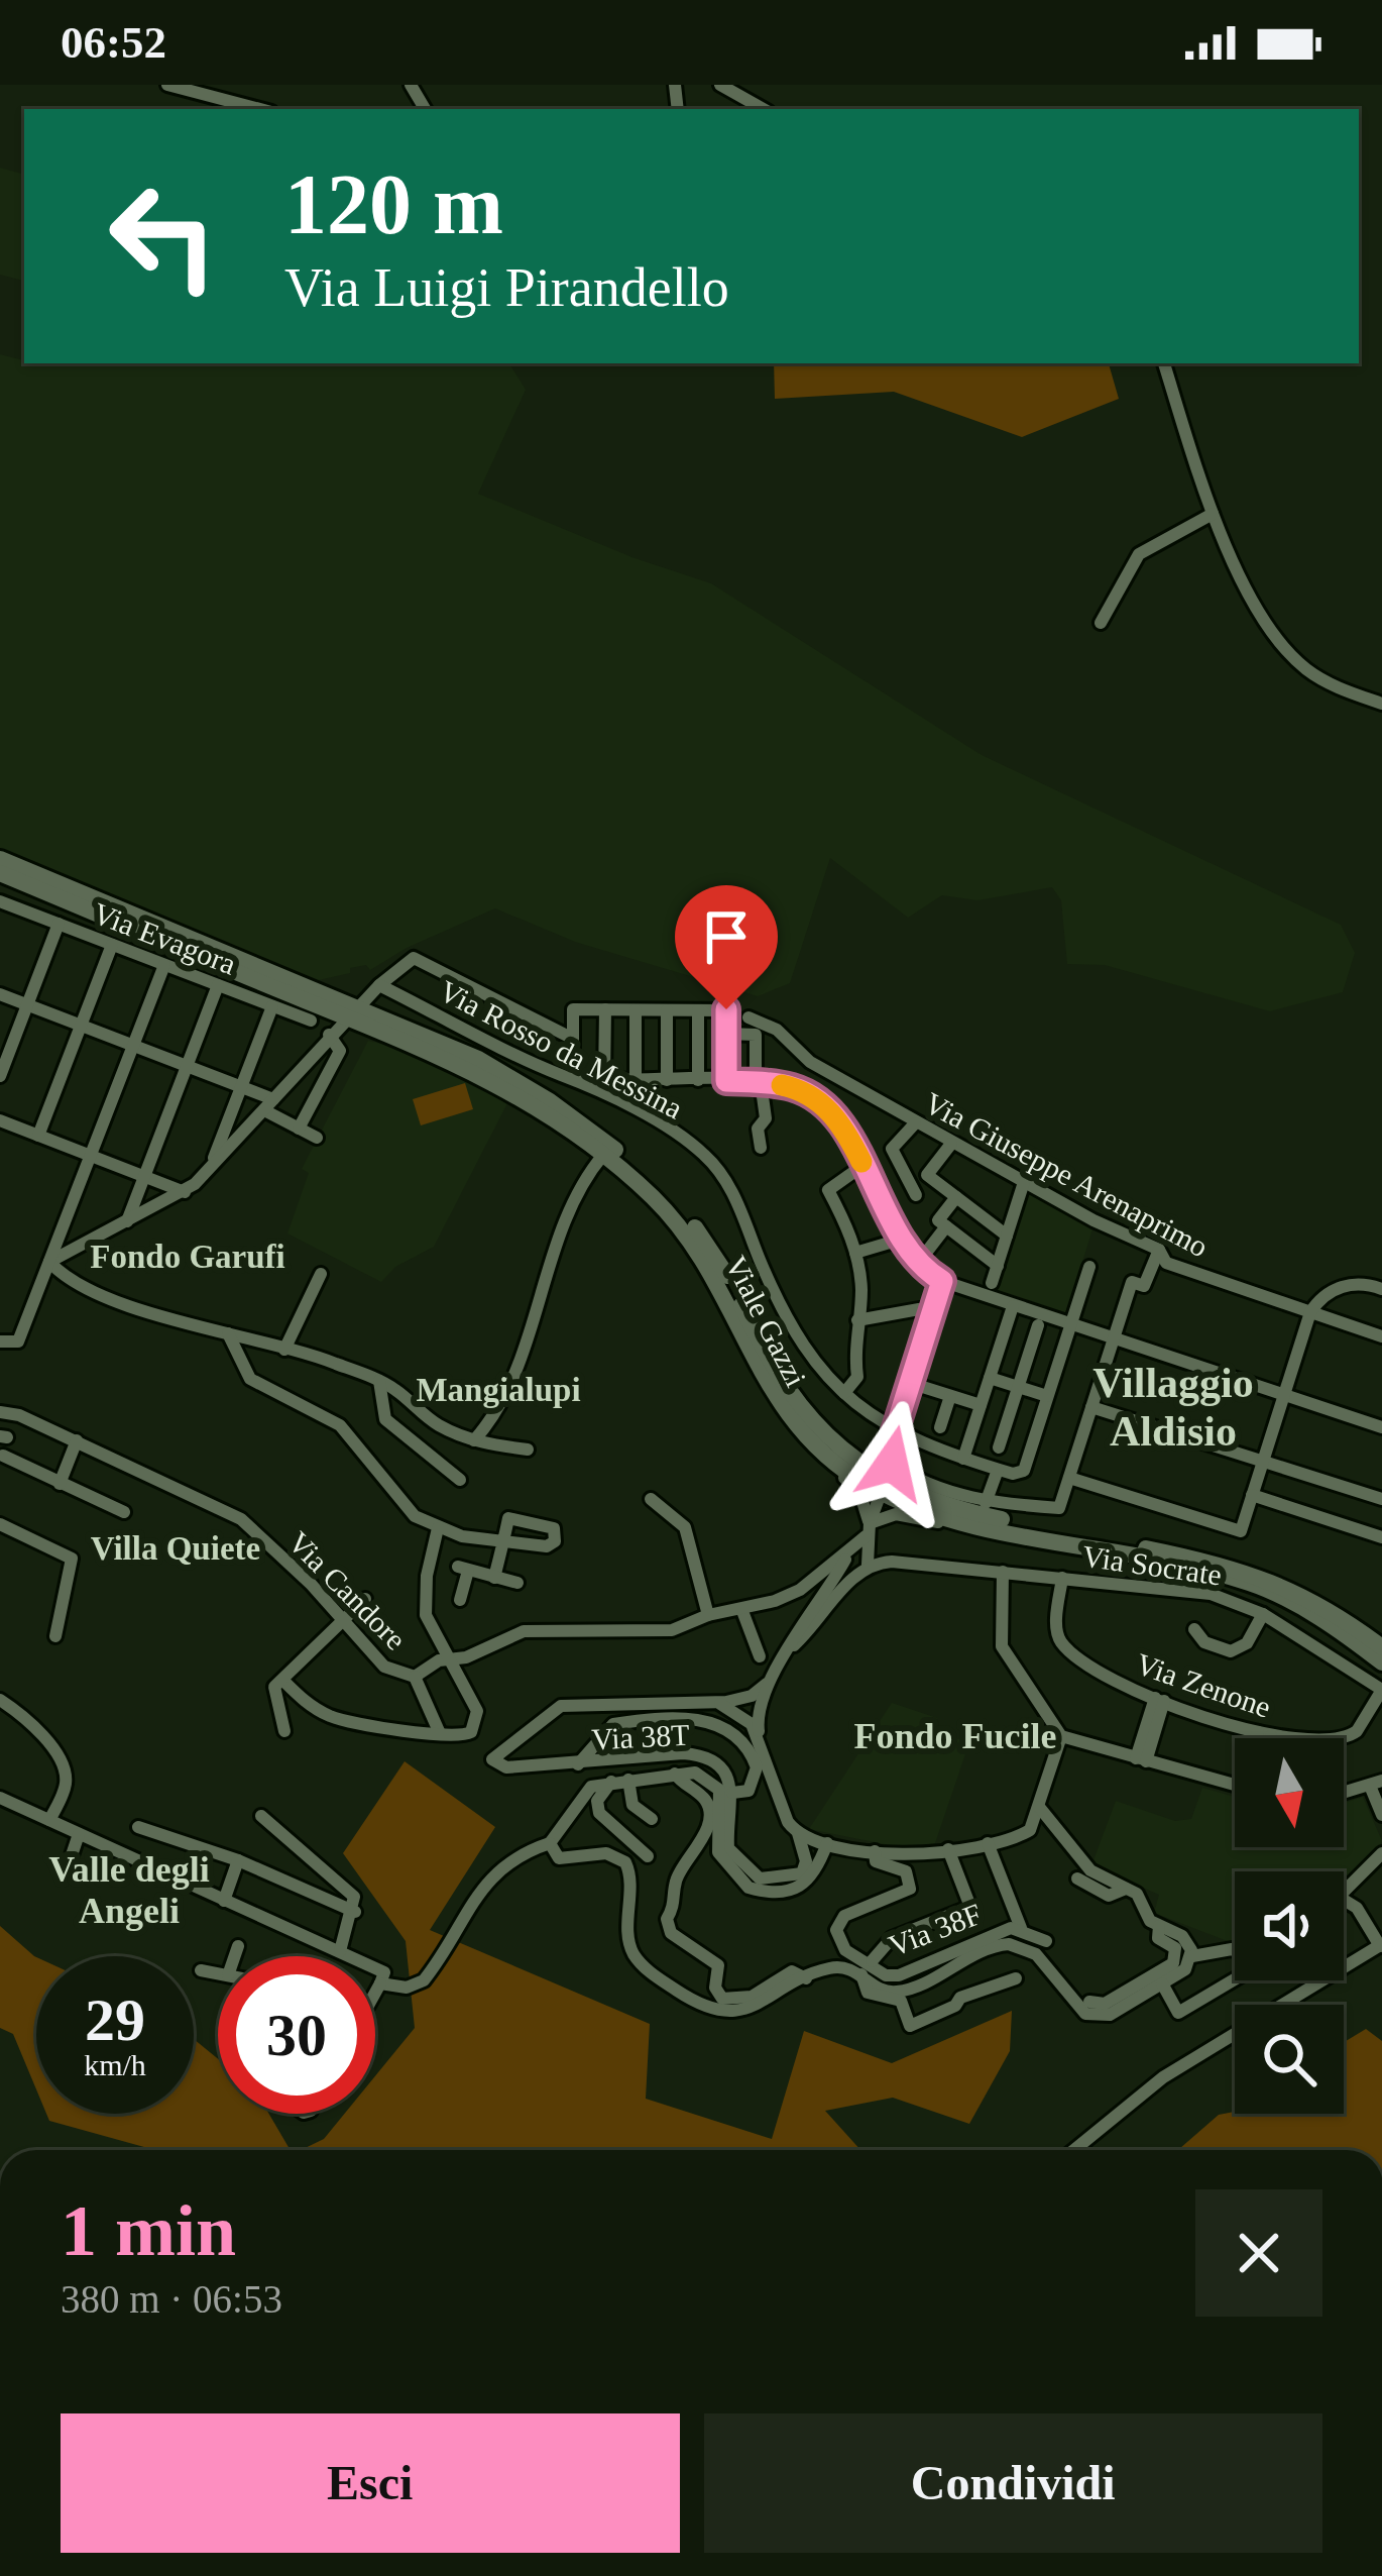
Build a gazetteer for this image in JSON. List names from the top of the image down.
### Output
{
  "streets": {
    "main road": ["Viale Gazzi"],
    "street": [
      "Via Evagora",
      "Via Rosso da Messina",
      "Via Giuseppe Arenaprimo",
      "Via Socrate",
      "Via Candore",
      "Via Zenone",
      "Via 38T",
      "Via 38F"
    ]
  },
  "crossings": [
    ["Via Socrate", "Via Zenone"],
    ["Via Socrate", "Via 38F"]
  ],
  "districts": [
    "Fondo Garufi",
    "Villaggio Aldisio",
    "Mangialupi",
    "Villa Quiete",
    "Fondo Fucile",
    "Valle degli Angeli"
  ],
  "north": "bottom",
  "page": {
    "status": "06:52",
    "turn": ["120 m", "Via Luigi Pirandello"],
    "speed": "29 km/h",
    "limit": "30",
    "heading": ["1 min", "380 m · 06:53"],
    "buttons": ["Esci", "Condividi"]
  }
}
